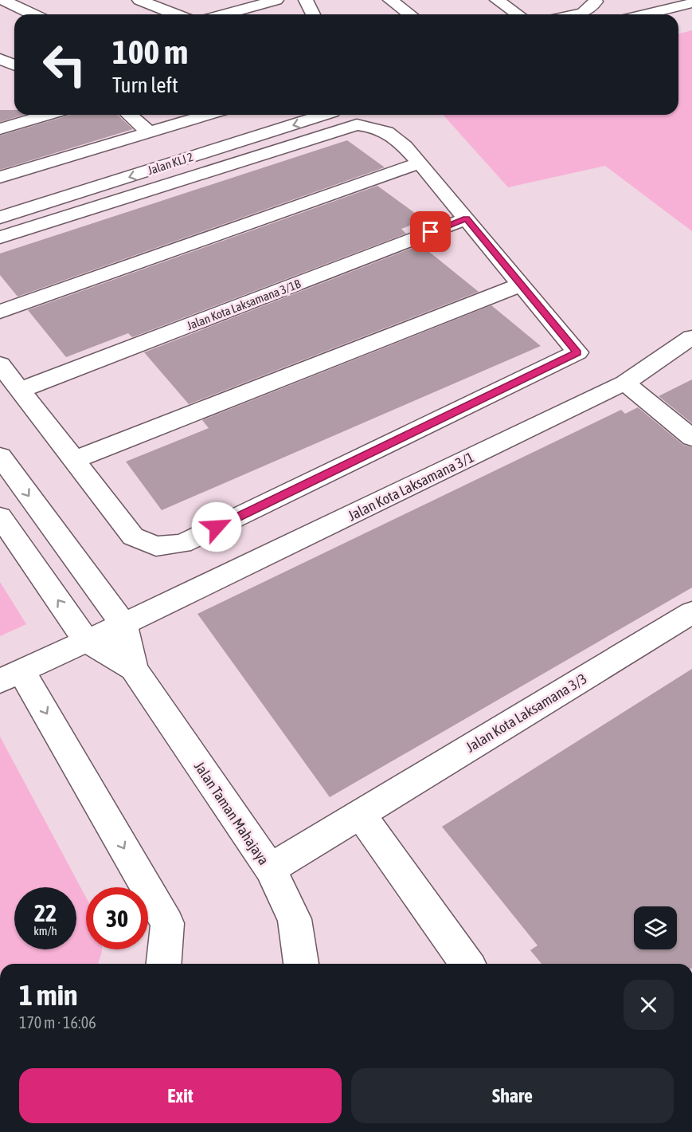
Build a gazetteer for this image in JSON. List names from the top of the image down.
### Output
{
  "streets": {
    "street": [
      "Jalan KLJ 2",
      "Jalan Kota Laksamana 3/1B",
      "Jalan Kota Laksamana 3/1",
      "Jalan Kota Laksamana 3/3",
      "Jalan Taman Mahajaya"
    ]
  },
  "crossings": [
    ["Jalan Kota Laksamana 3/1", "Jalan Taman Mahajaya"],
    ["Jalan Kota Laksamana 3/3", "Jalan Taman Mahajaya"]
  ],
  "page": {
    "turn": ["100 m", "Turn left"],
    "speed": "22 km/h",
    "limit": "30",
    "heading": ["1 min", "170 m · 16:06"],
    "buttons": ["Exit", "Share"]
  }
}
